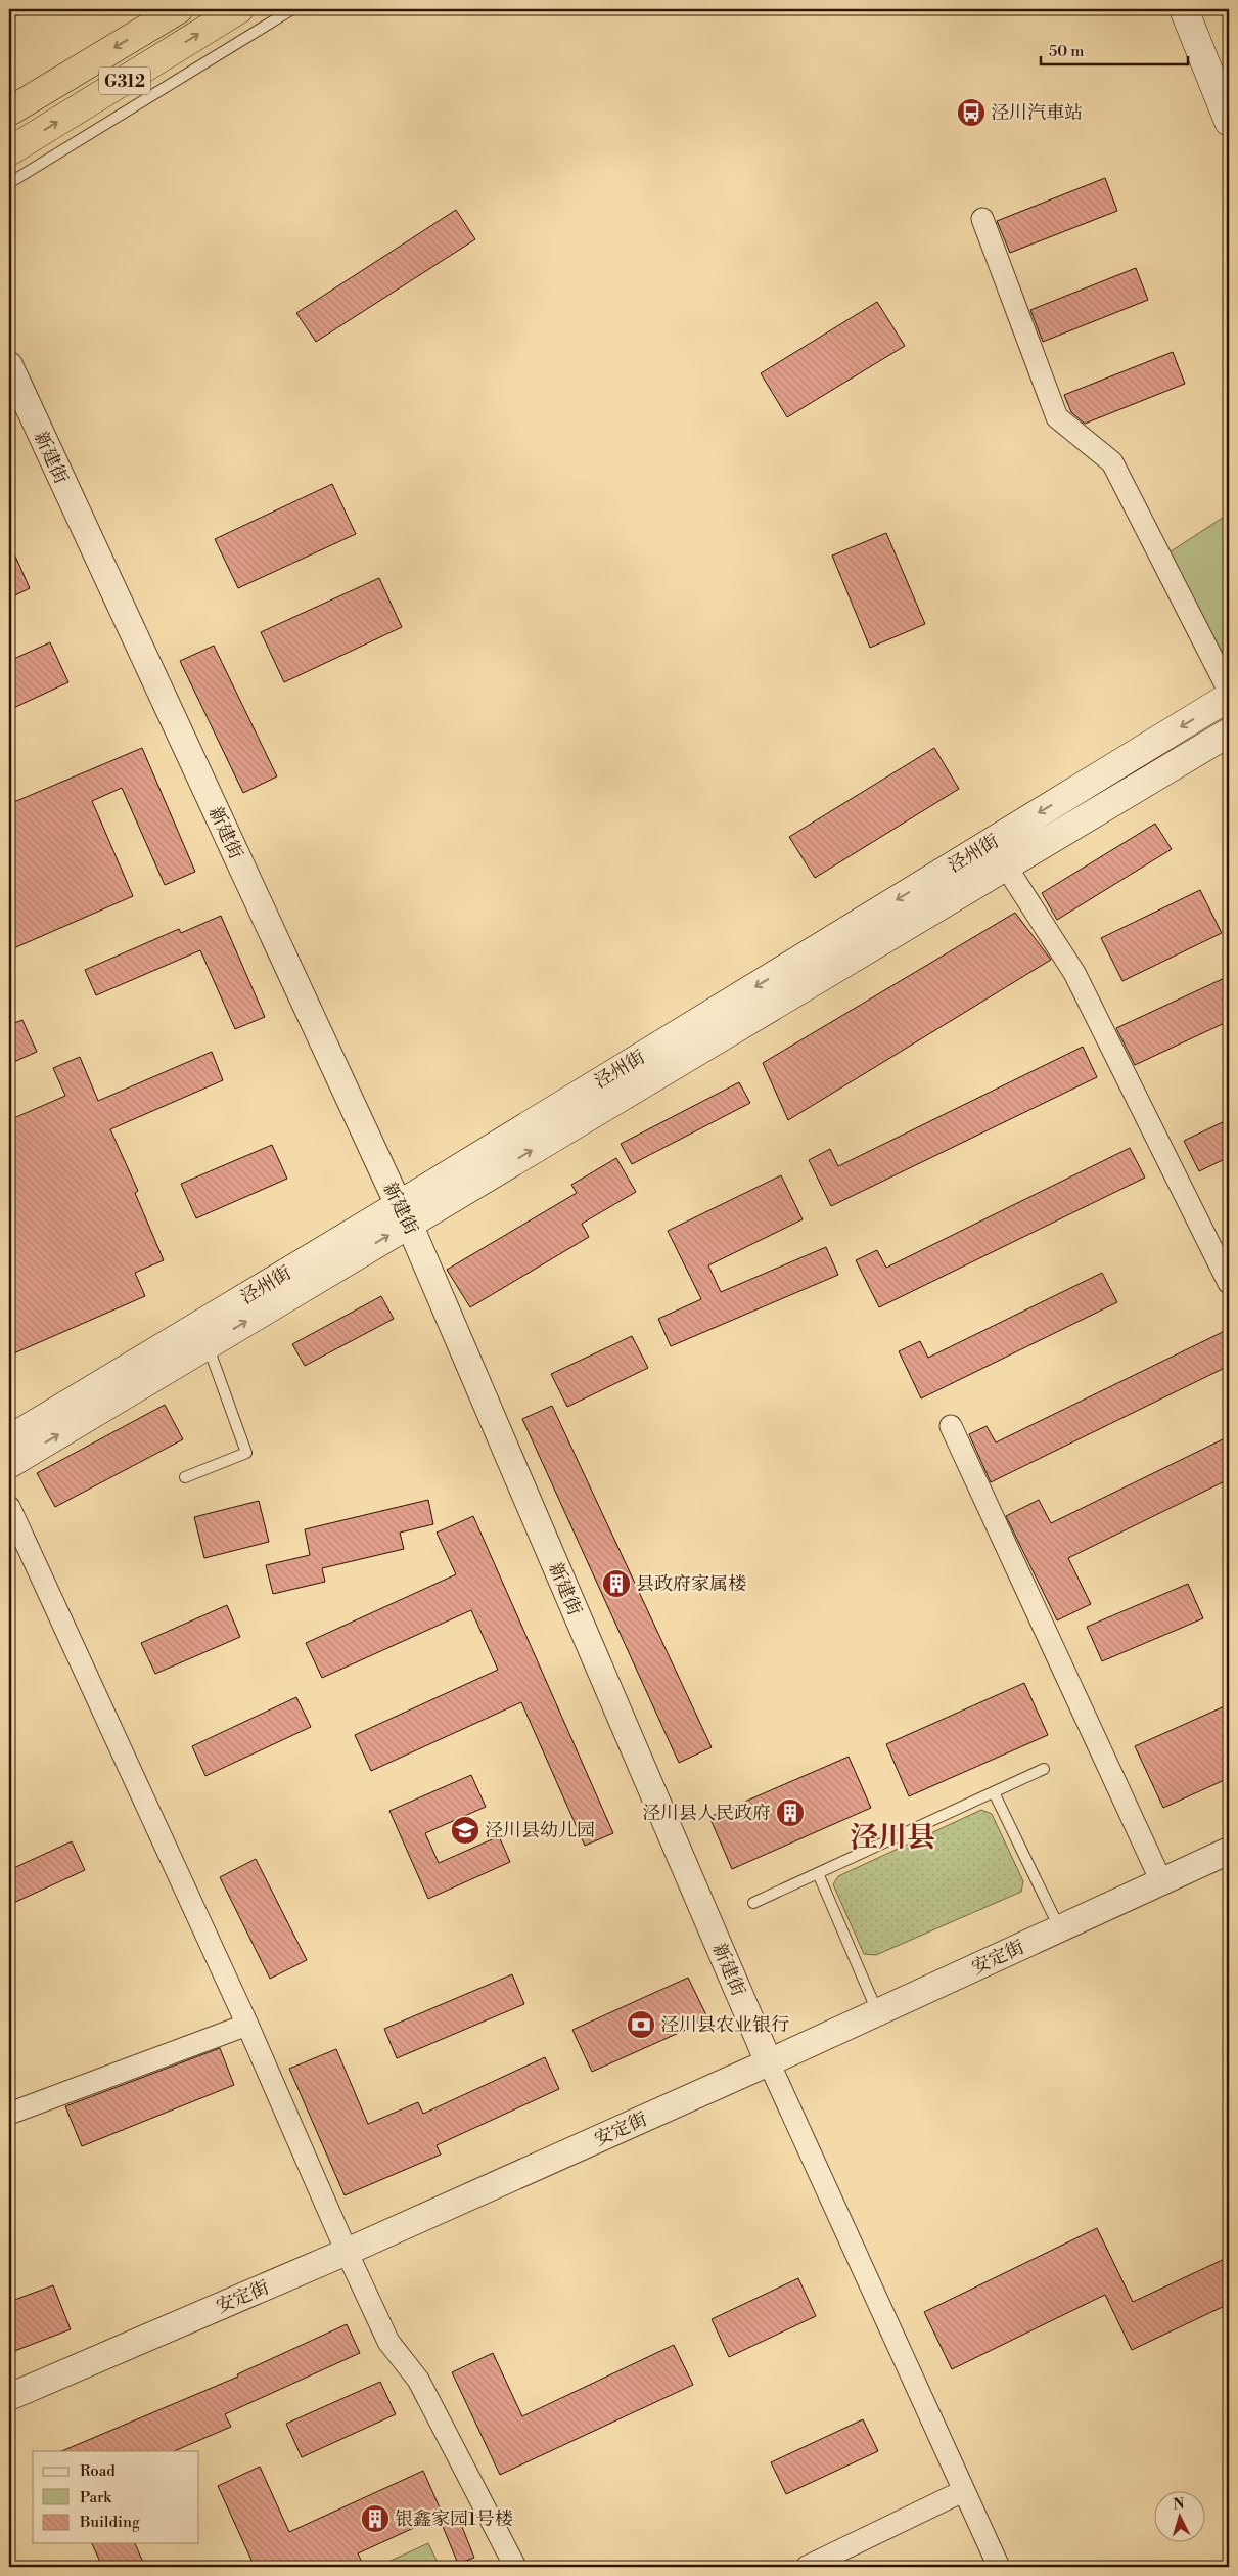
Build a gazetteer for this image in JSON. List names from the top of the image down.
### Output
{
  "streets": {
    "highway": ["G312"],
    "main road": ["泾州街"],
    "street": ["新建街", "安定街"]
  },
  "crossings": [
    ["新建街", "泾州街"],
    ["新建街", "安定街"]
  ],
  "districts": ["泾川县"],
  "places": {
    "bus stop": ["泾川汽車站"],
    "building": ["县政府家属楼", "泾川县人民政府", "银鑫家园1号楼"],
    "school or university": ["泾川县幼儿园"],
    "bank": ["泾川县农业银行"]
  },
  "legend": ["Road", "Park", "Building"],
  "scale_bar": "50 m",
  "north": "top"
}
